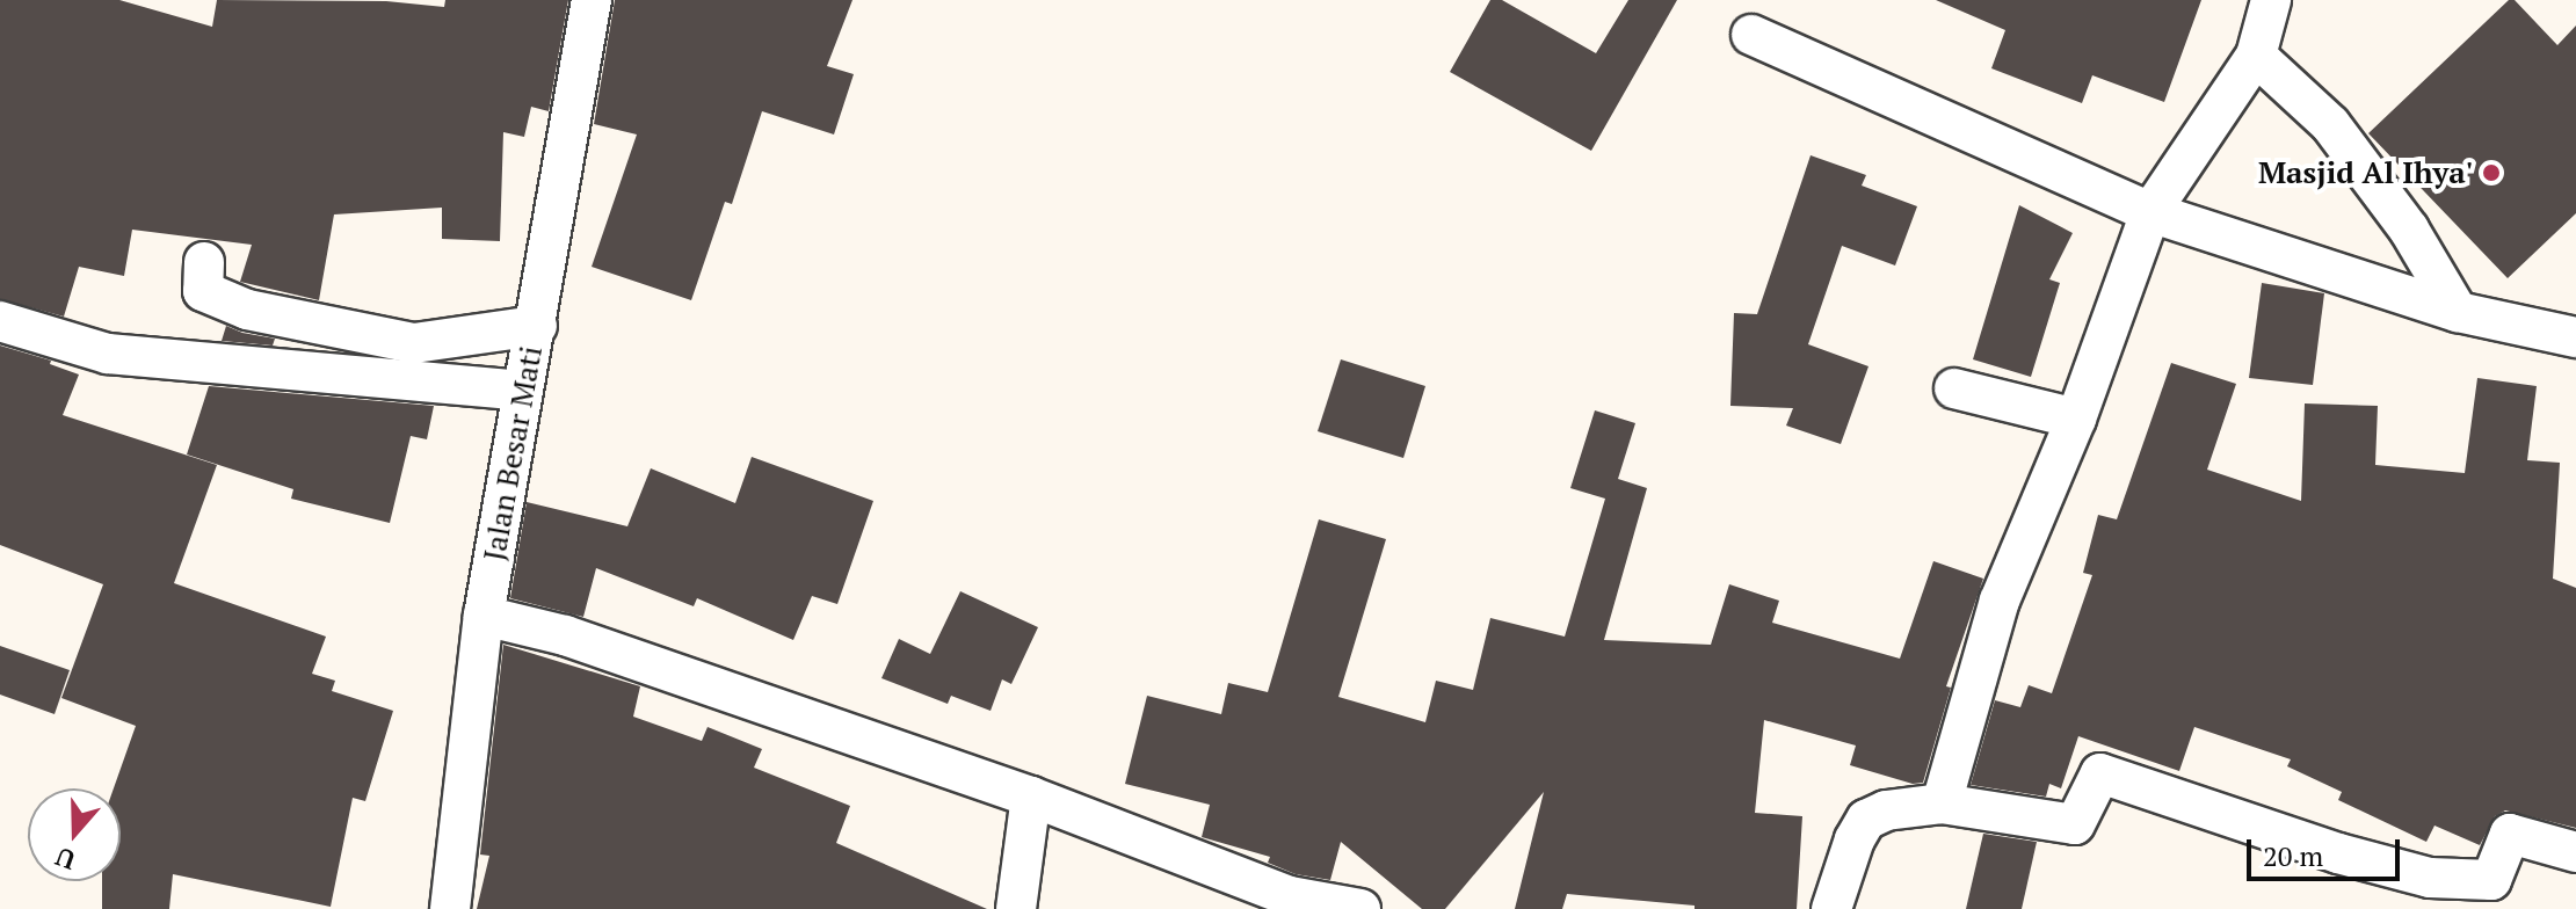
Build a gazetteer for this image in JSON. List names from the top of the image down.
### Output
{
  "streets": {
    "street": ["Jalan Besar Mati"]
  },
  "places": ["Masjid Al Ihya'"],
  "scale_bar": "20 m",
  "north": "bottom"
}
